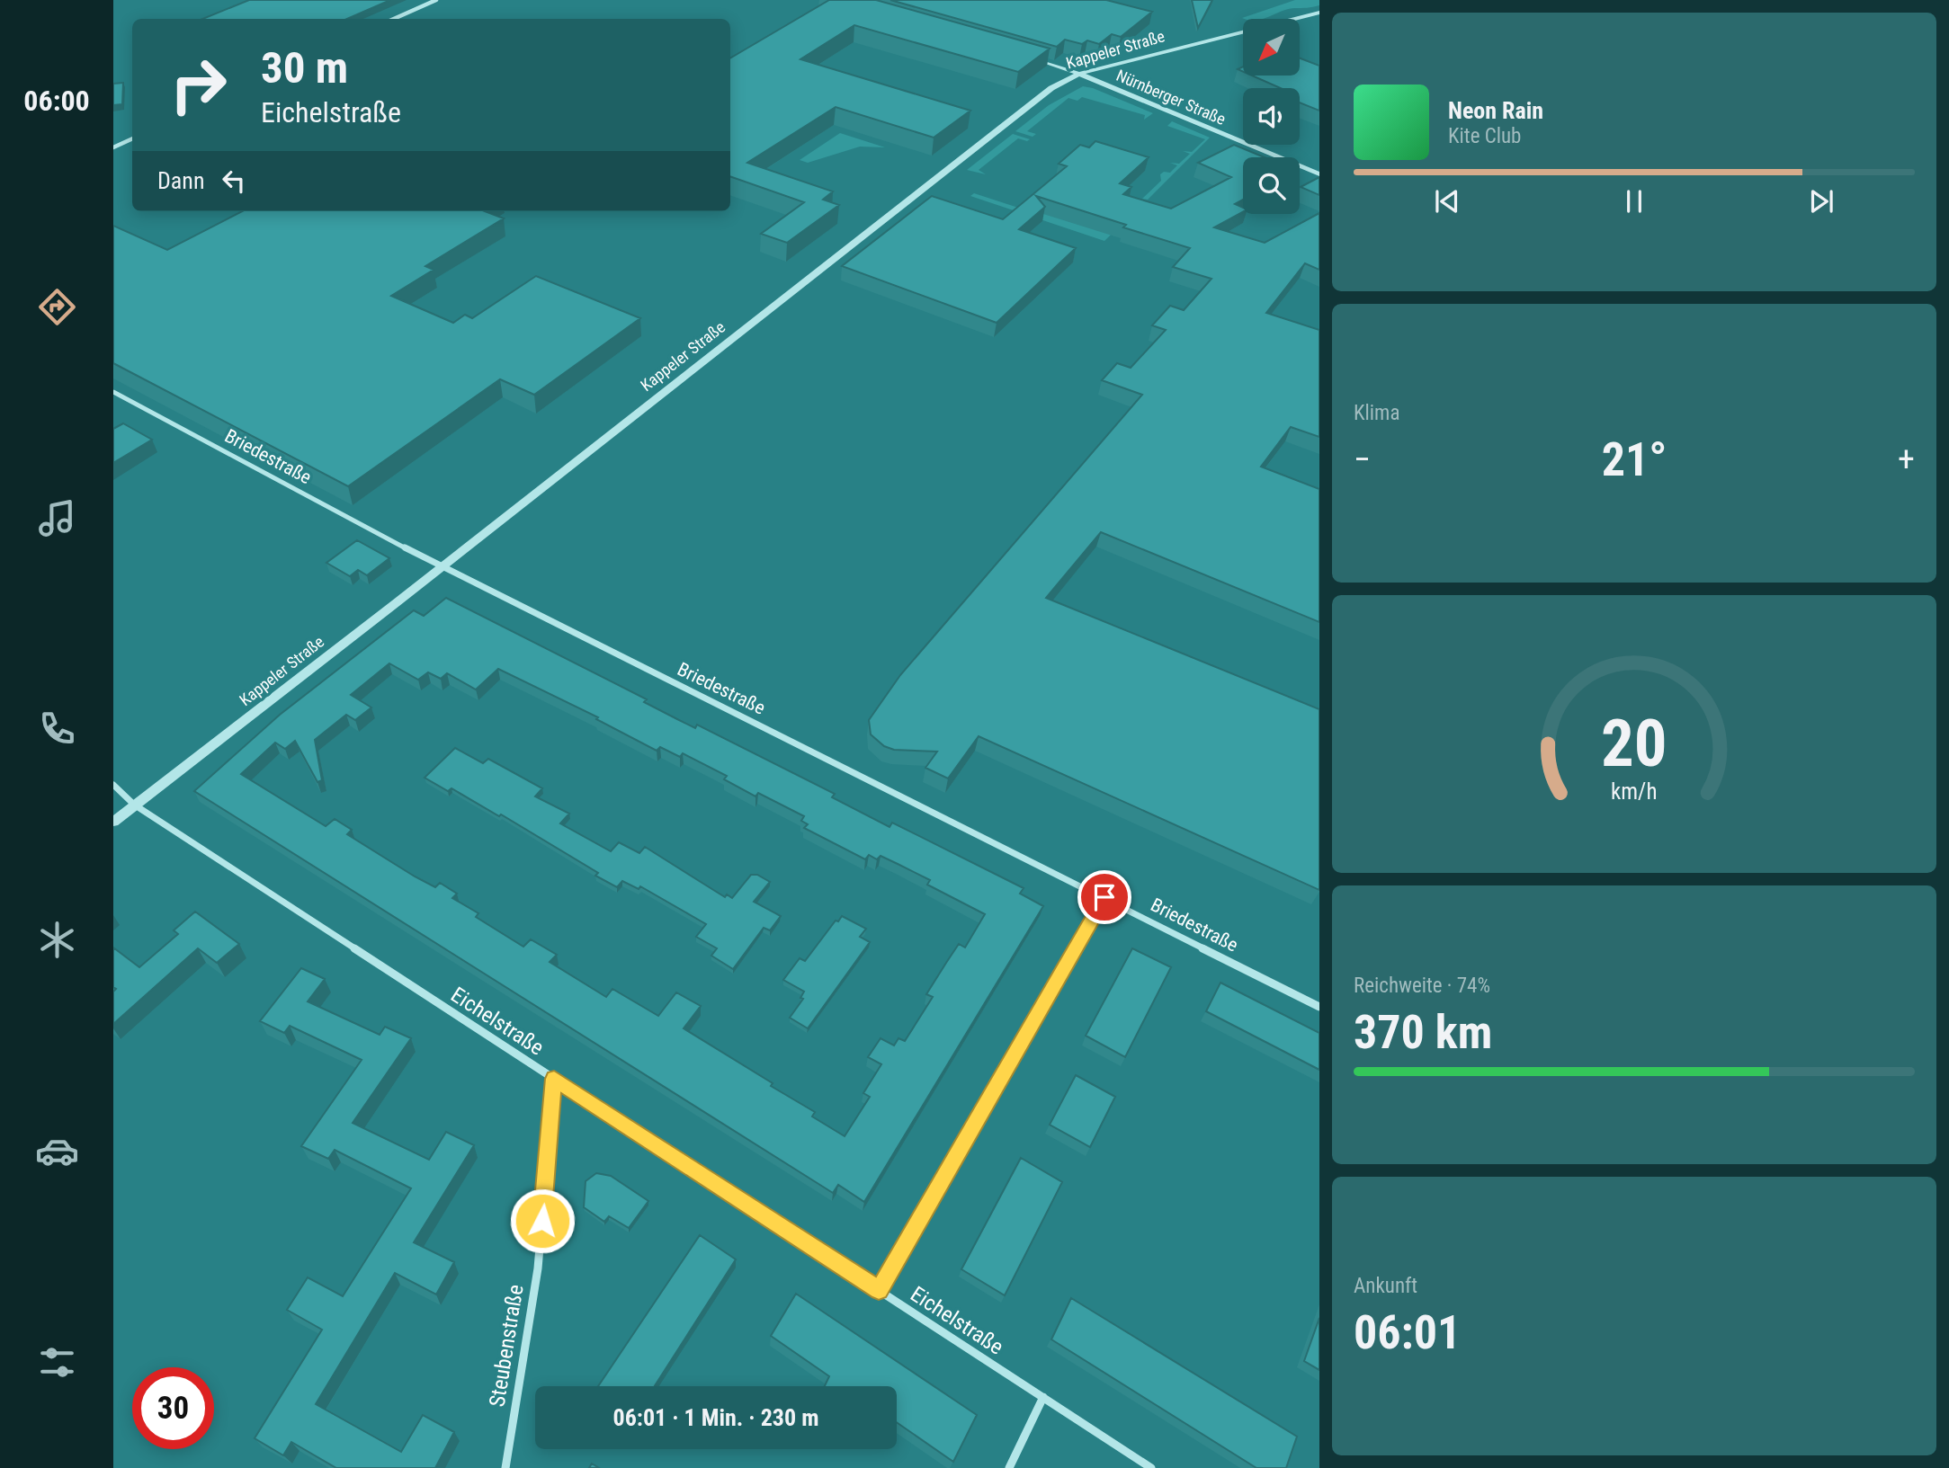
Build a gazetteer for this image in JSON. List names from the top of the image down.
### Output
{
  "streets": {
    "street": [
      "Kappeler Straße",
      "Nürnberger Straße",
      "Briedestraße",
      "Eichelstraße",
      "Steubenstraße"
    ]
  },
  "crossings": [
    ["Kappeler Straße", "Nürnberger Straße"],
    ["Kappeler Straße", "Briedestraße"],
    ["Kappeler Straße", "Eichelstraße"],
    ["Eichelstraße", "Steubenstraße"]
  ],
  "north": "bottom left",
  "page": {
    "tabs": "06:00",
    "turn": ["30 m", "Eichelstraße"],
    "song": ["Neon Rain", "Kite Club"],
    "then": "Dann",
    "tile": [
      "Klima",
      ["Reichweite · 74%", "370 km"],
      ["Ankunft", "06:01"]
    ],
    "heat": ["−", "21°", "+"],
    "limit": "30",
    "trip": "06:01 · 1 Min. · 230 m",
    "gauge": ["20", "km/h"]
  }
}
